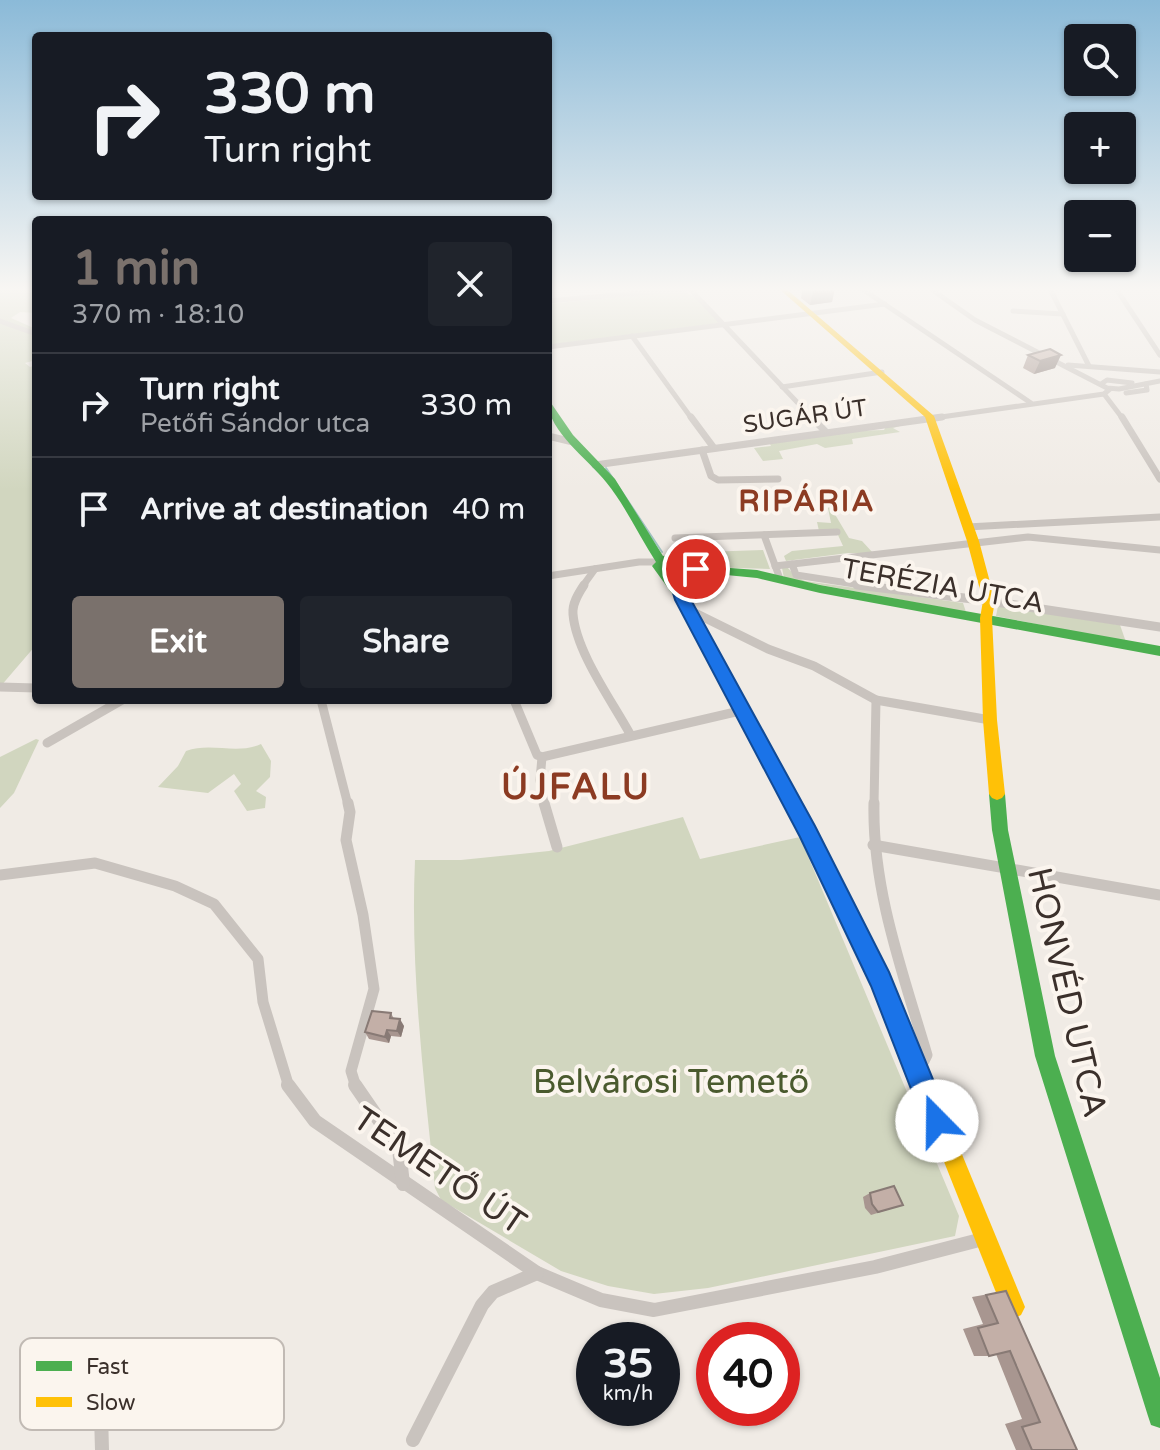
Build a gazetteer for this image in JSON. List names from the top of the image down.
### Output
{
  "streets": {
    "street": [
      "SUGÁR ÚT",
      "TERÉZIA UTCA",
      "HONVÉD UTCA",
      "TEMETŐ ÚT"
    ]
  },
  "crossings": [
    ["TERÉZIA UTCA", "HONVÉD UTCA"]
  ],
  "districts": ["RIPÁRIA", "ÚJFALU"],
  "parks": ["Belvárosi Temető"],
  "legend": ["Fast", "Slow"],
  "page": {
    "map_buttons": ["+", "−"],
    "turn": ["330 m", "Turn right"],
    "heading": ["1 min", "370 m · 18:10"],
    "list": [
      {
        "name": "Turn right",
        "note": "Petőfi Sándor utca",
        "value": "330 m"
      },
      {
        "name": "Arrive at destination",
        "value": "40 m"
      }
    ],
    "buttons": ["Exit", "Share"],
    "speed": "35 km/h",
    "limit": "40"
  }
}
